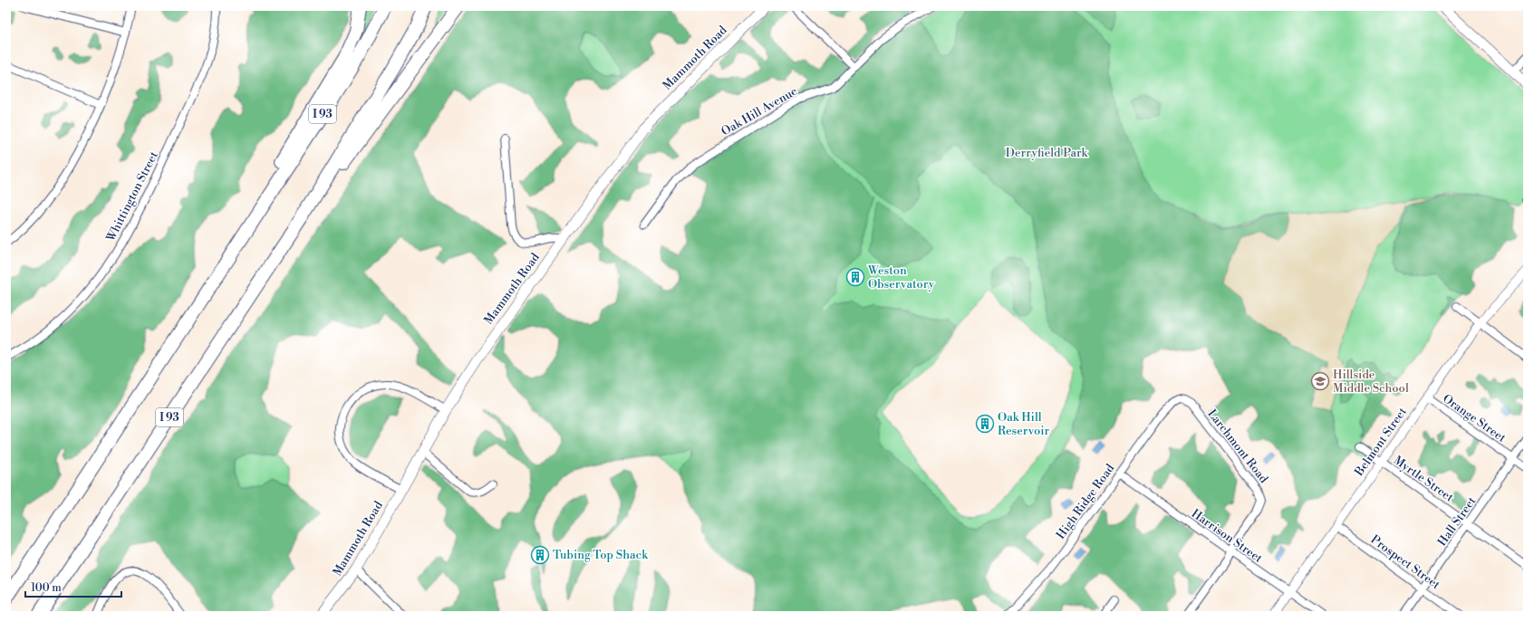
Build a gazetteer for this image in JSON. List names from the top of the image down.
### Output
{
  "streets": {
    "highway": ["I 93"],
    "main road": ["Mammoth Road"],
    "street": [
      "Oak Hill Avenue",
      "Whittington Street",
      "Orange Street",
      "Belmont Street",
      "Larchmont Road",
      "Myrtle Street",
      "High Ridge Road",
      "Hall Street",
      "Harrison Street",
      "Prospect Street"
    ]
  },
  "crossings": [
    ["Orange Street", "Belmont Street"],
    ["Orange Street", "Hall Street"],
    ["Belmont Street", "Myrtle Street"],
    ["Belmont Street", "Harrison Street"],
    ["Belmont Street", "Prospect Street"],
    ["Larchmont Road", "High Ridge Road"],
    ["Larchmont Road", "Harrison Street"],
    ["Myrtle Street", "Hall Street"],
    ["High Ridge Road", "Harrison Street"],
    ["Hall Street", "Prospect Street"]
  ],
  "parks": ["Derryfield Park"],
  "places": {
    "building": ["Weston Observatory", "Oak Hill Reservoir", "Tubing Top Shack"],
    "school or university": ["Hillside Middle School"]
  },
  "scale_bar": "100 m"
}
